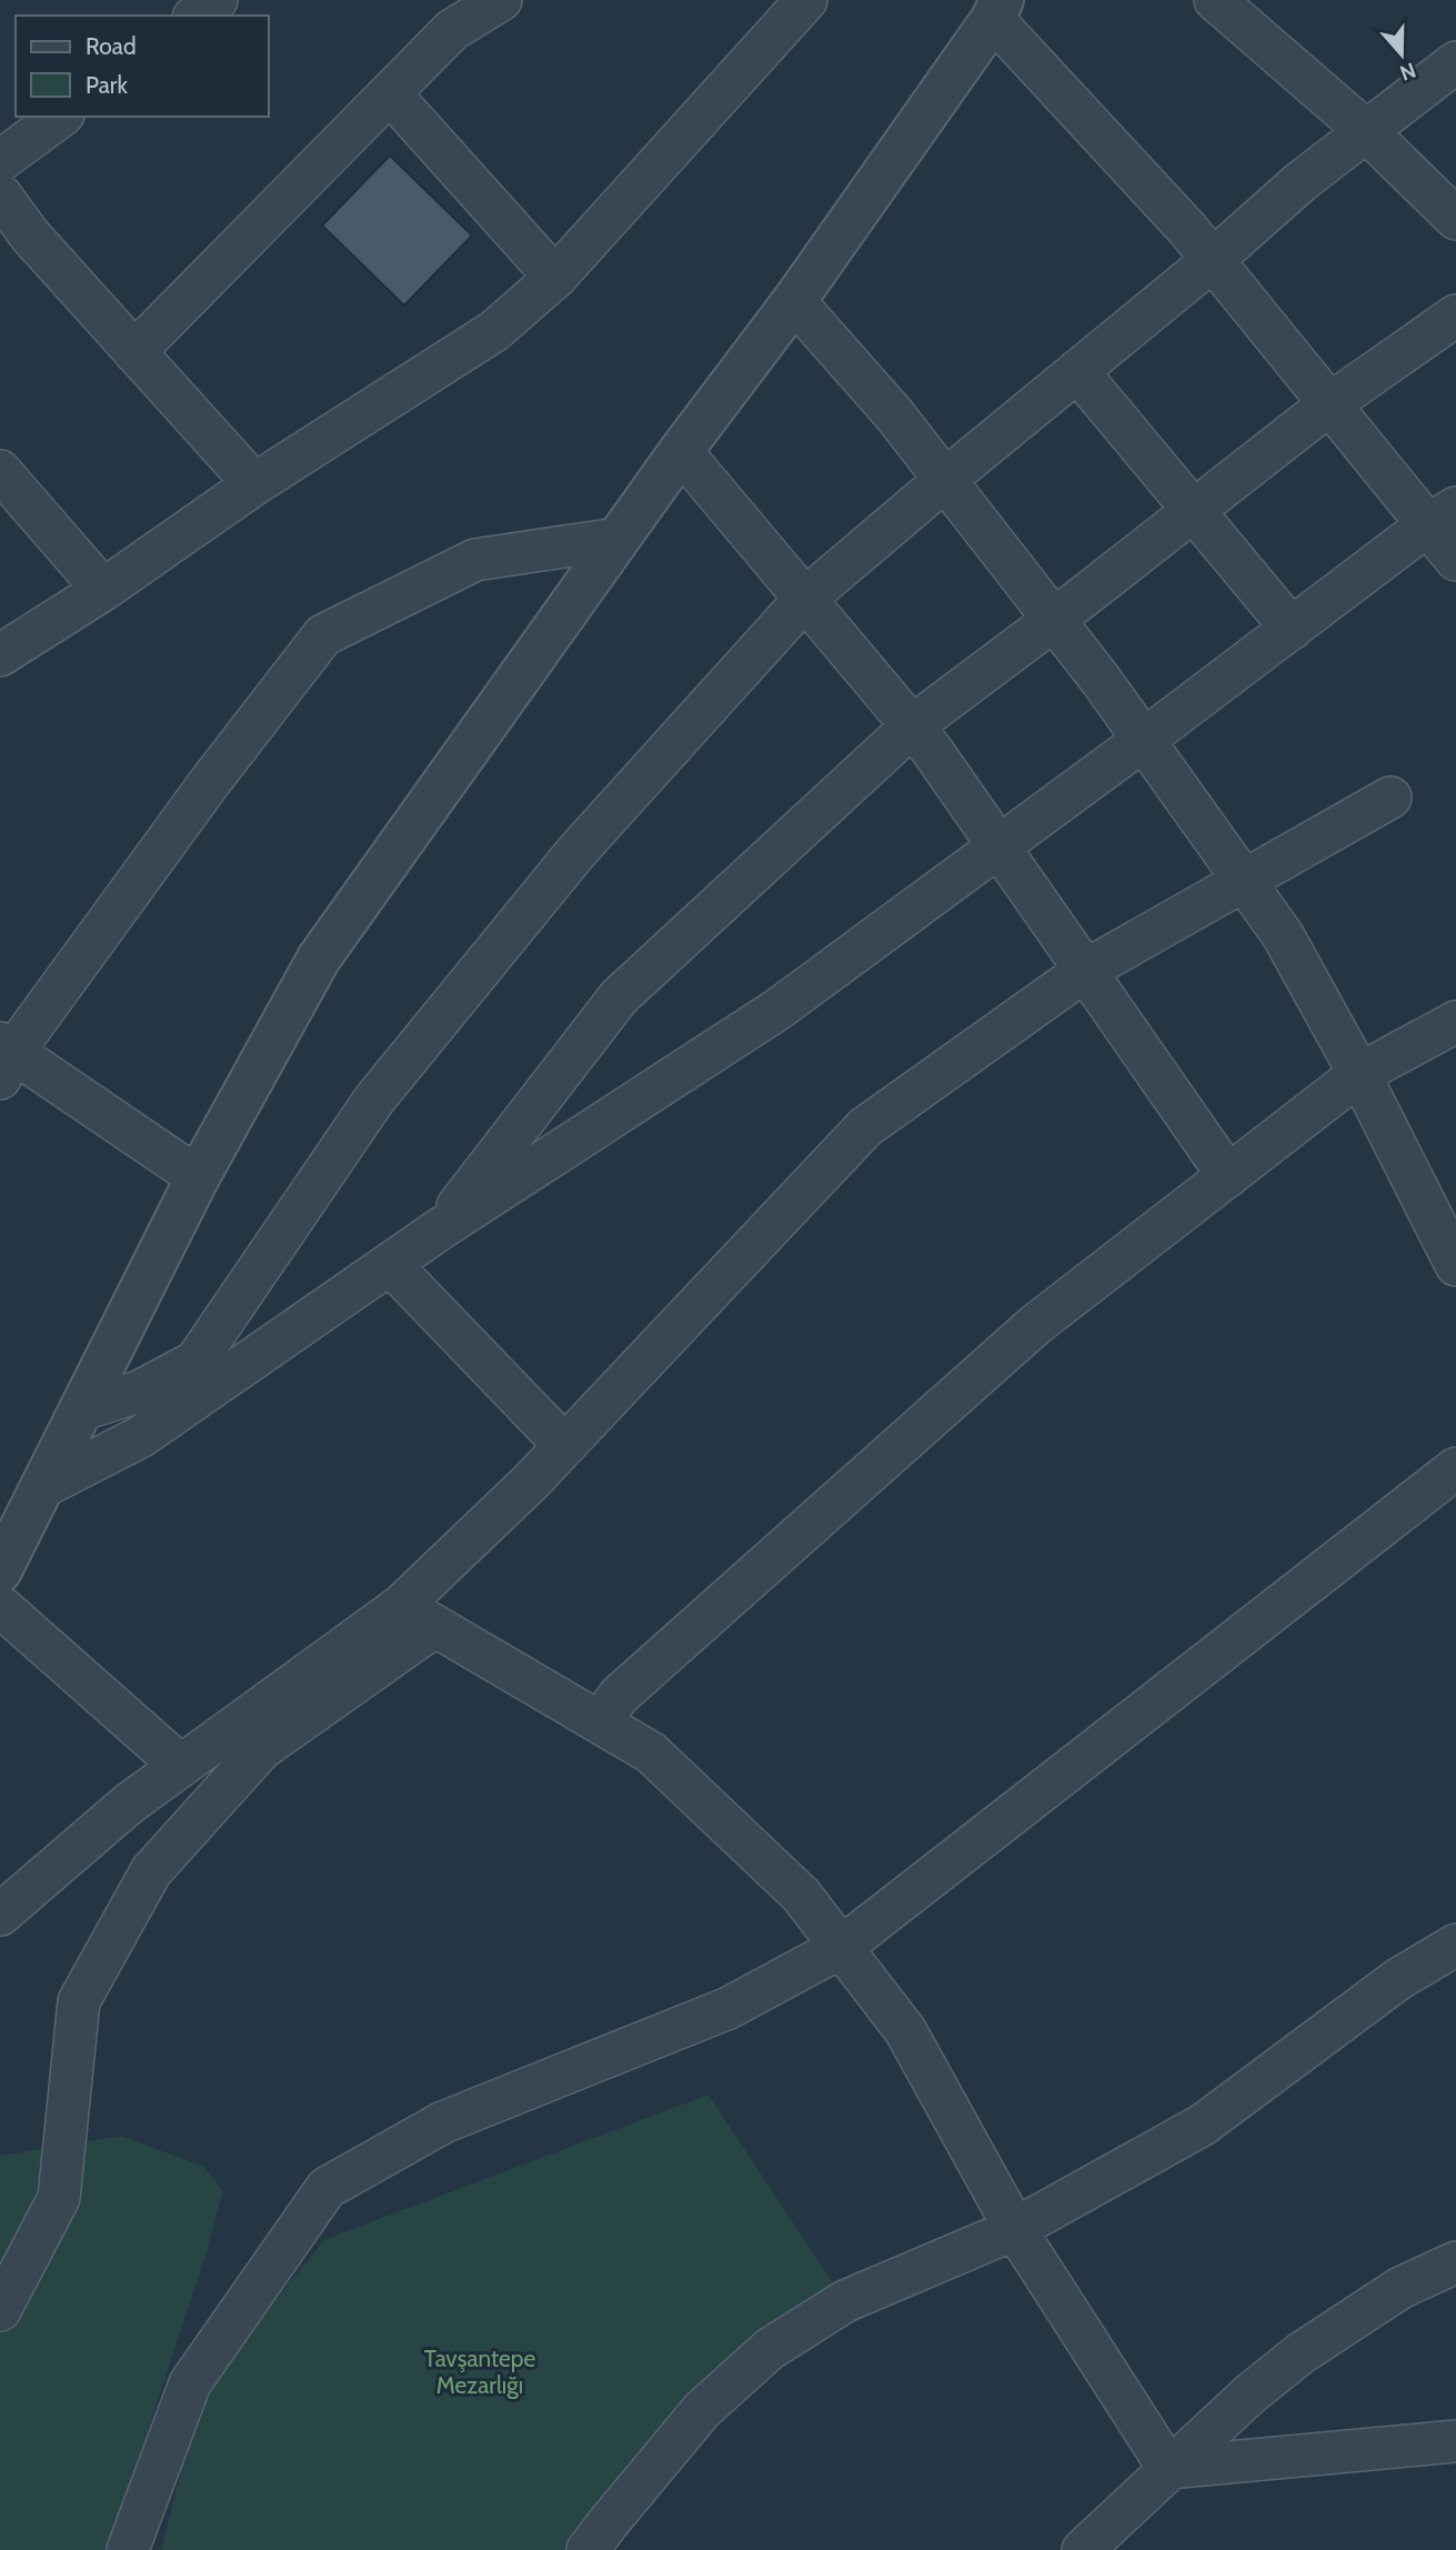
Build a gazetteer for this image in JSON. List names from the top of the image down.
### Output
{
  "parks": ["Tavşantepe Mezarlığı"],
  "legend": ["Road", "Park"],
  "north": "bottom"
}
